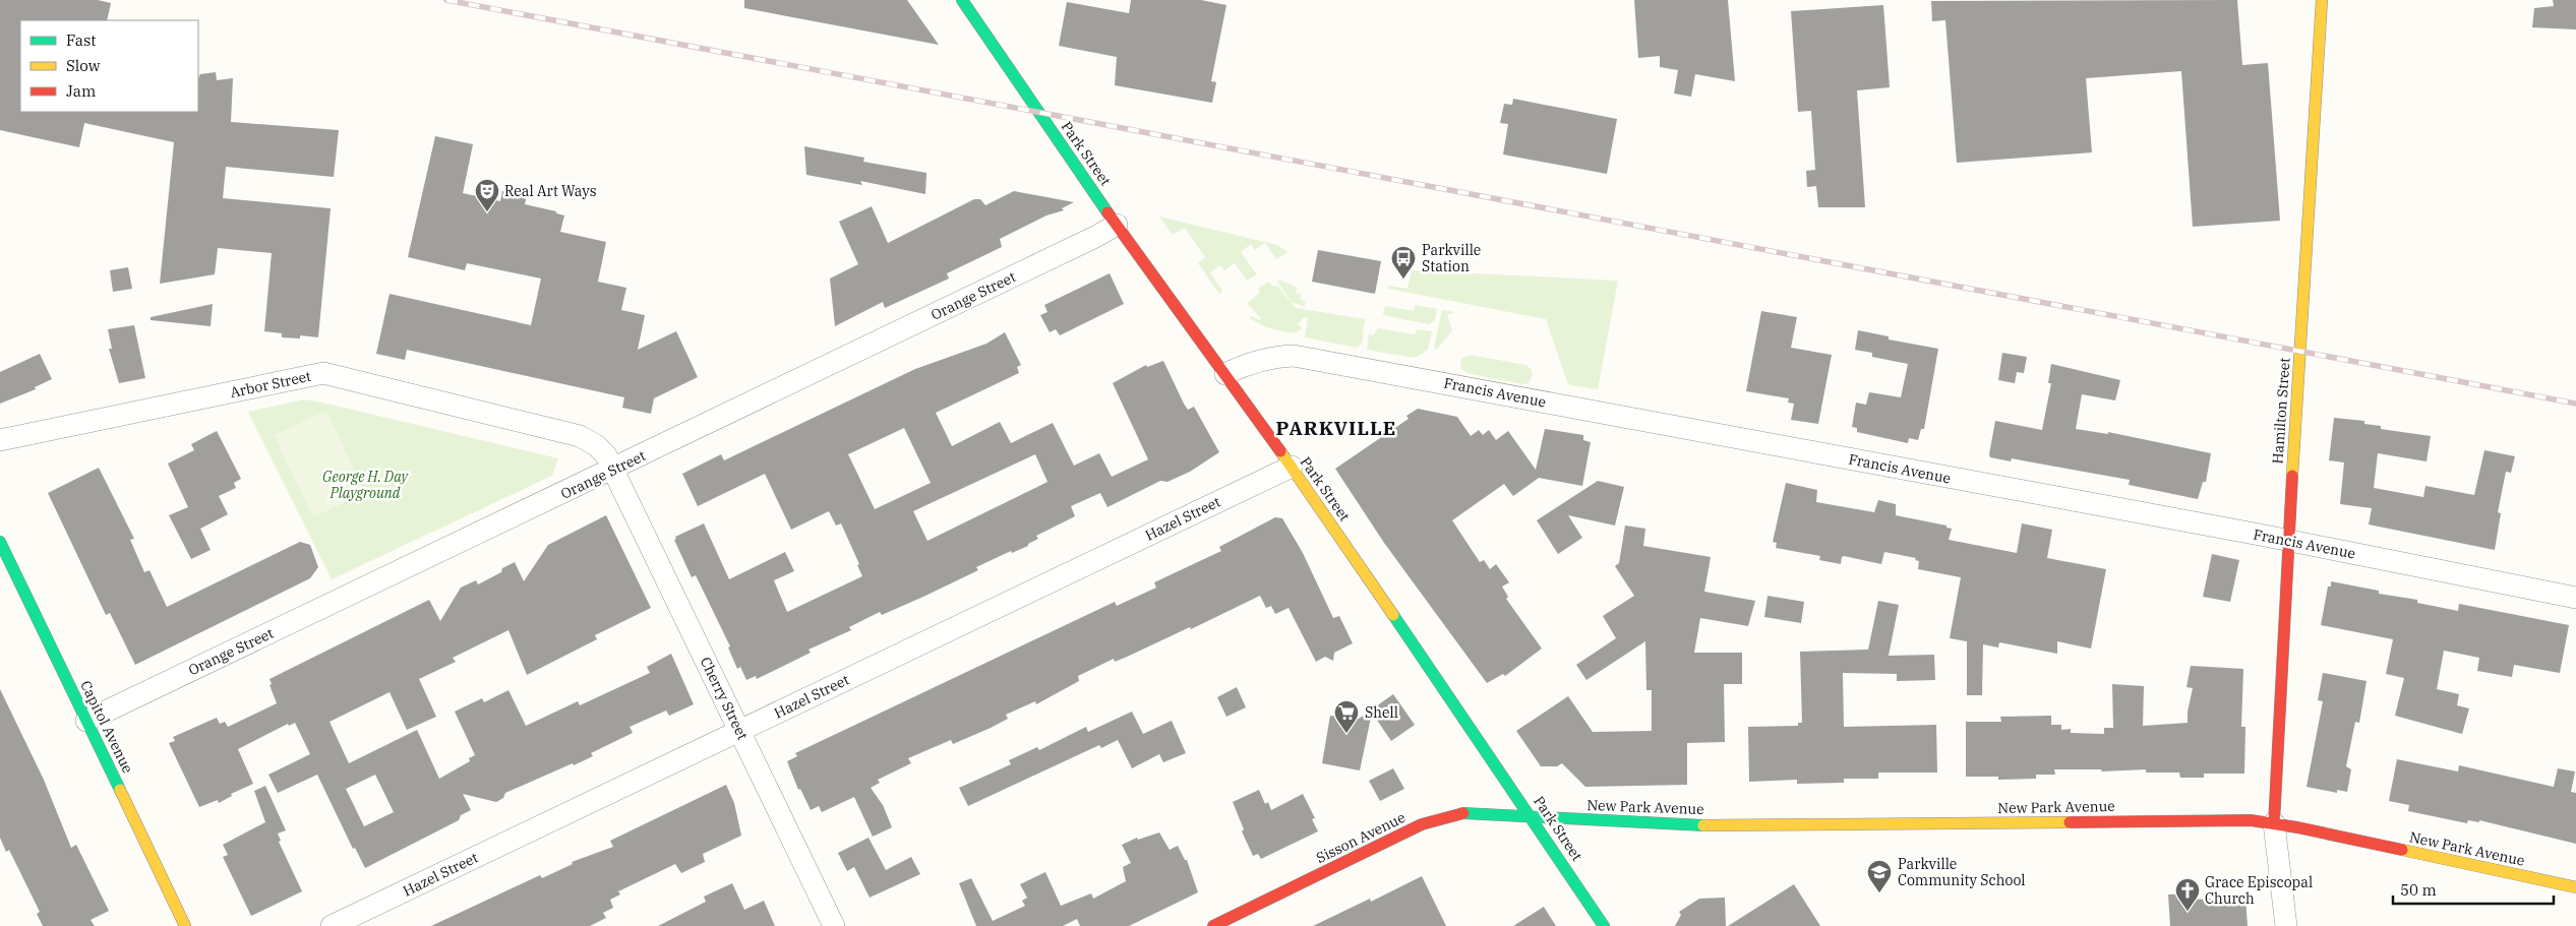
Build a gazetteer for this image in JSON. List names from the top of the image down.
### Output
{
  "streets": {
    "main road": [
      "Park Street",
      "Hamilton Street",
      "Capitol Avenue",
      "New Park Avenue",
      "Sisson Avenue"
    ],
    "street": [
      "Orange Street",
      "Arbor Street",
      "Francis Avenue",
      "Hazel Street",
      "Cherry Street"
    ]
  },
  "crossings": [
    ["Park Street", "Orange Street"],
    ["Park Street", "Francis Avenue"],
    ["Park Street", "Hazel Street"],
    ["Park Street", "New Park Avenue"],
    ["Park Street", "Sisson Avenue"],
    ["Orange Street", "Arbor Street"],
    ["Orange Street", "Cherry Street"],
    ["Orange Street", "Capitol Avenue"],
    ["Arbor Street", "Cherry Street"],
    ["Francis Avenue", "Hamilton Street"],
    ["Hamilton Street", "New Park Avenue"],
    ["Hazel Street", "Cherry Street"],
    ["New Park Avenue", "Sisson Avenue"]
  ],
  "districts": ["PARKVILLE"],
  "parks": ["George H. Day Playground"],
  "places": {
    "theatre": ["Real Art Ways"],
    "bus stop": ["Parkville Station"],
    "supermarket": ["Shell"],
    "school or university": ["Parkville Community School"],
    "church": ["Grace Episcopal Church"]
  },
  "legend": ["Fast", "Slow", "Jam"],
  "scale_bar": "50 m"
}
